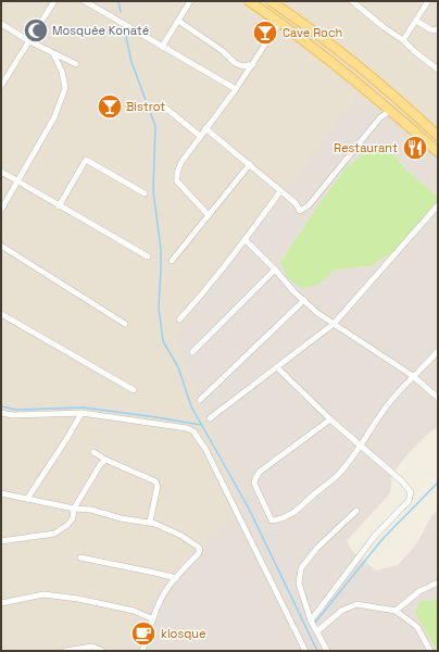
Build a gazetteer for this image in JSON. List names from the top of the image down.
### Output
{
  "places": {
    "mosque": ["Mosquée Konaté"],
    "bar": ["Cave Roch", "Bistrot"],
    "restaurant": ["Restaurant"],
    "cafe": ["kiosque"]
  }
}
